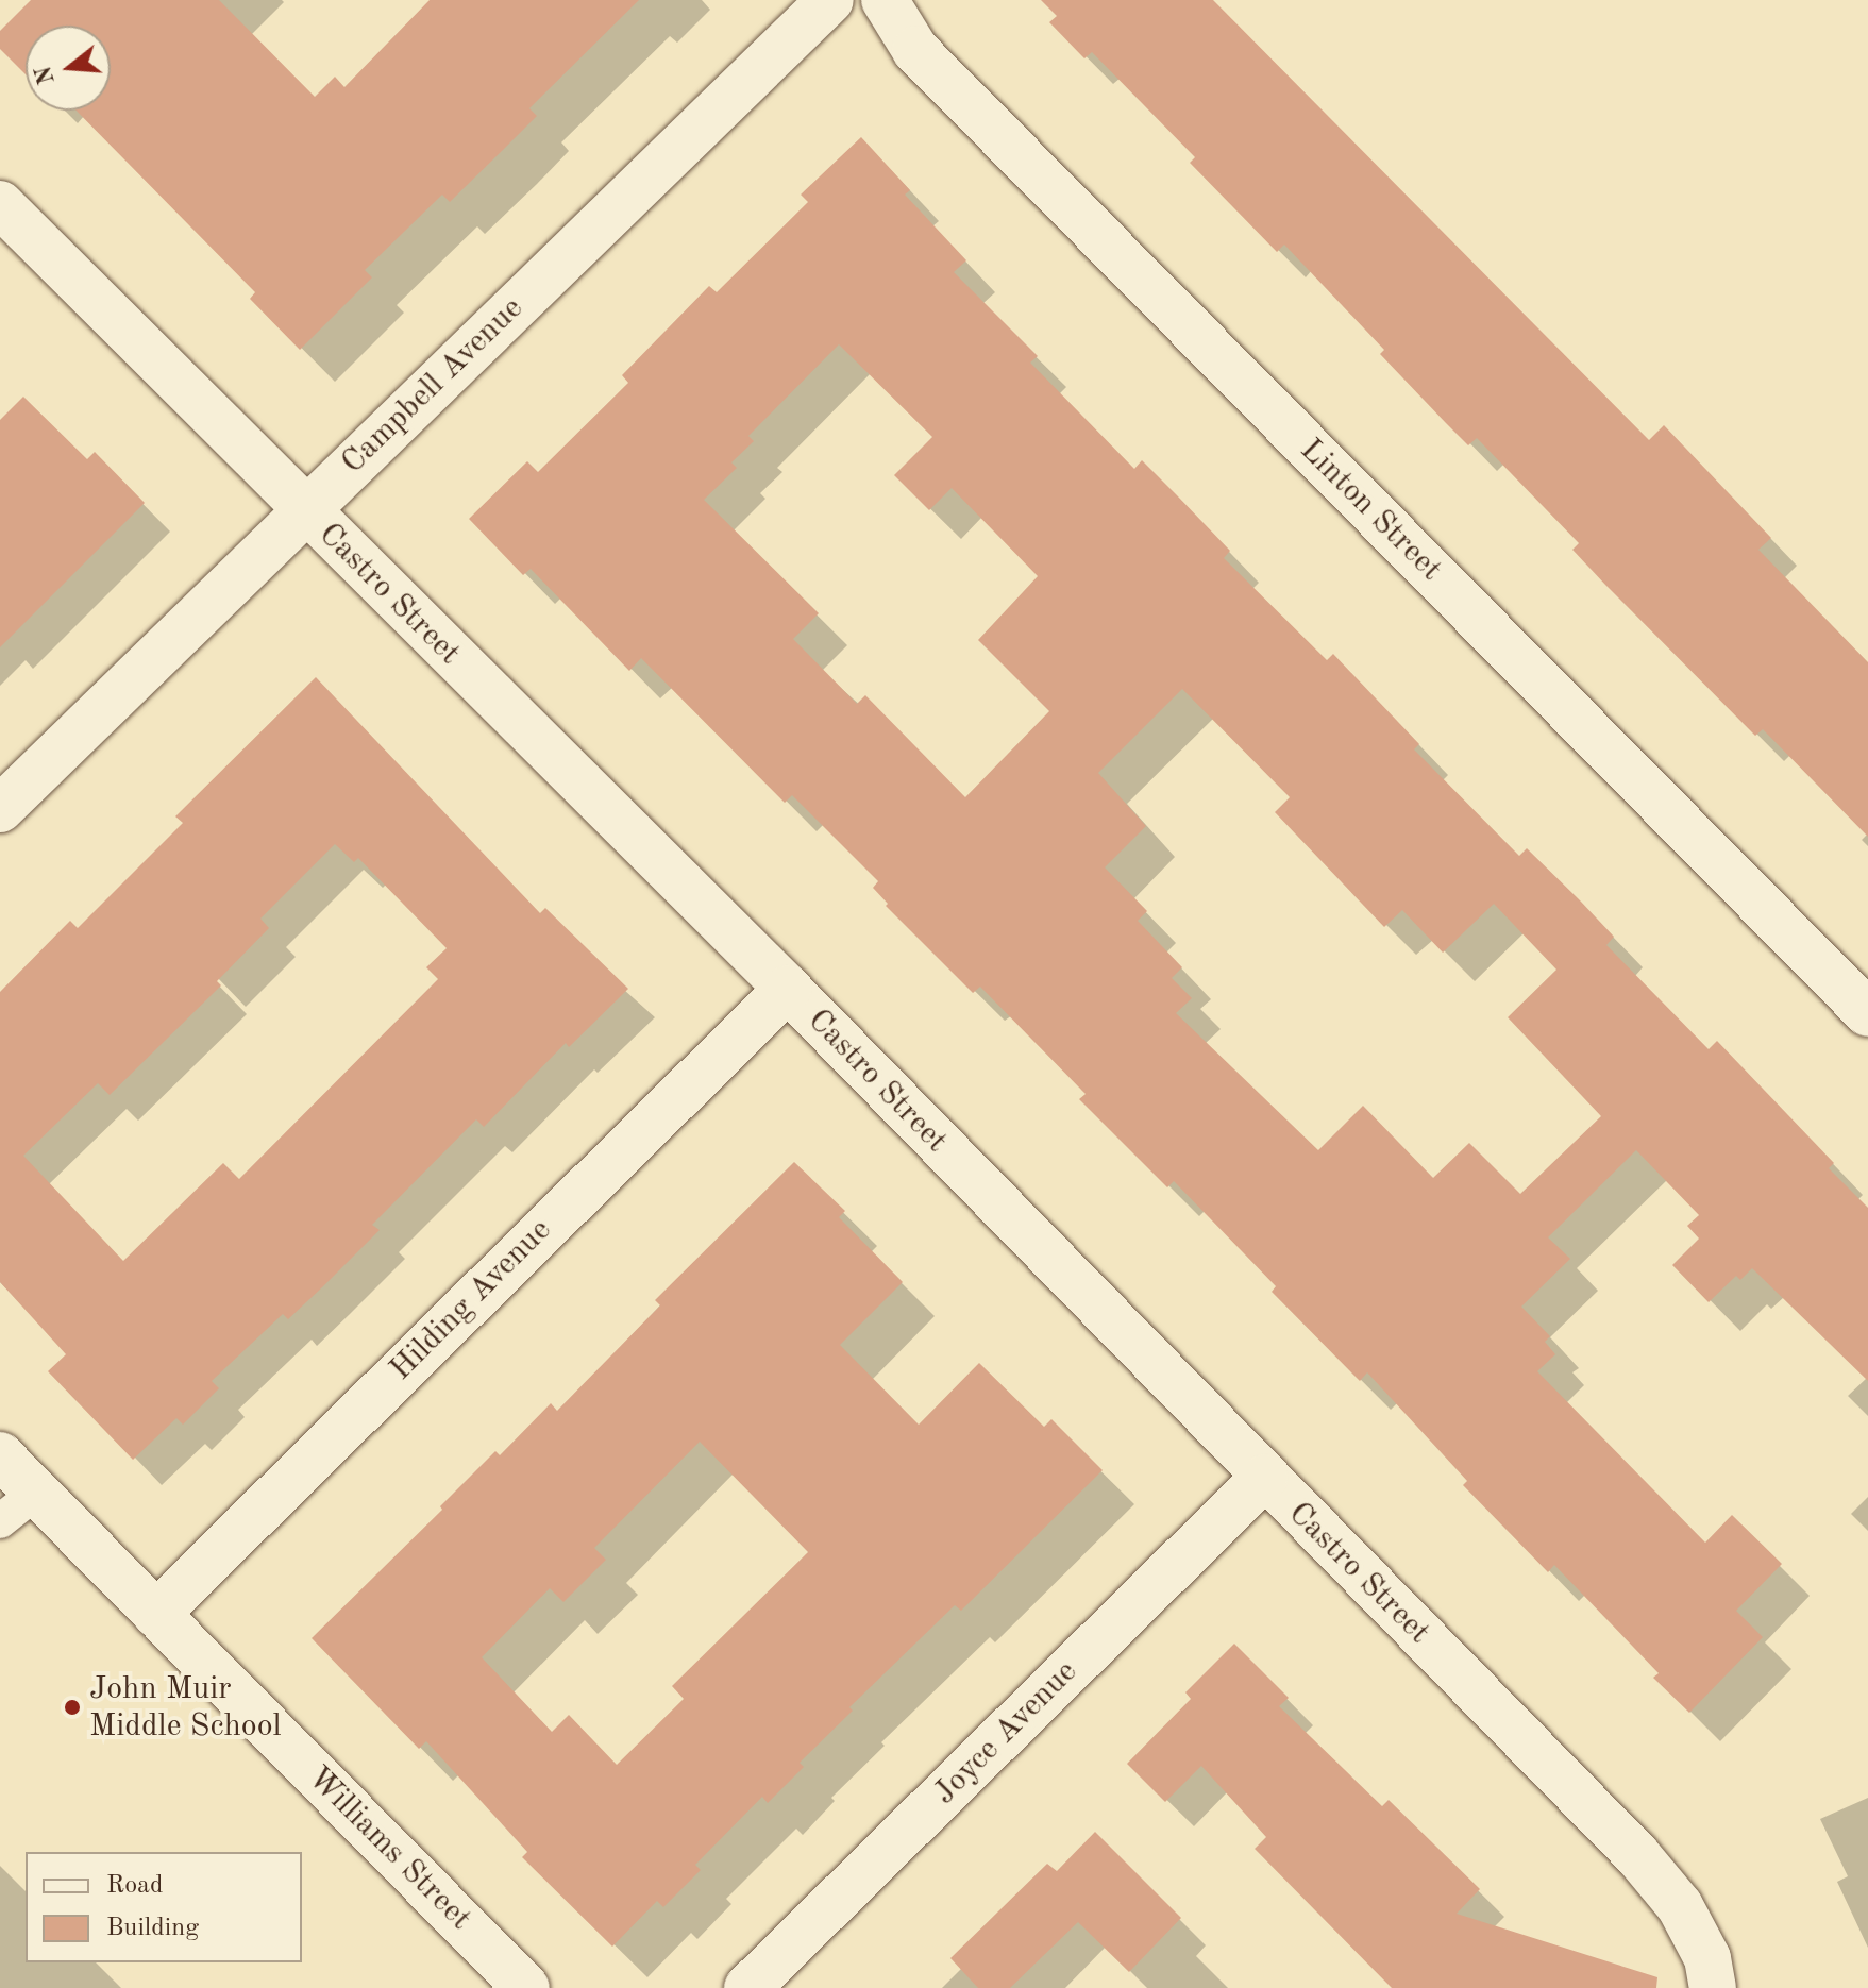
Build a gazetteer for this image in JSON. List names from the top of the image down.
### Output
{
  "streets": {
    "street": [
      "Campbell Avenue",
      "Linton Street",
      "Castro Street",
      "Hilding Avenue",
      "Joyce Avenue",
      "Williams Street"
    ]
  },
  "crossings": [
    ["Campbell Avenue", "Castro Street"],
    ["Castro Street", "Hilding Avenue"],
    ["Castro Street", "Joyce Avenue"],
    ["Hilding Avenue", "Williams Street"]
  ],
  "places": ["John Muir Middle School"],
  "legend": ["Road", "Building"],
  "north": "left"
}
